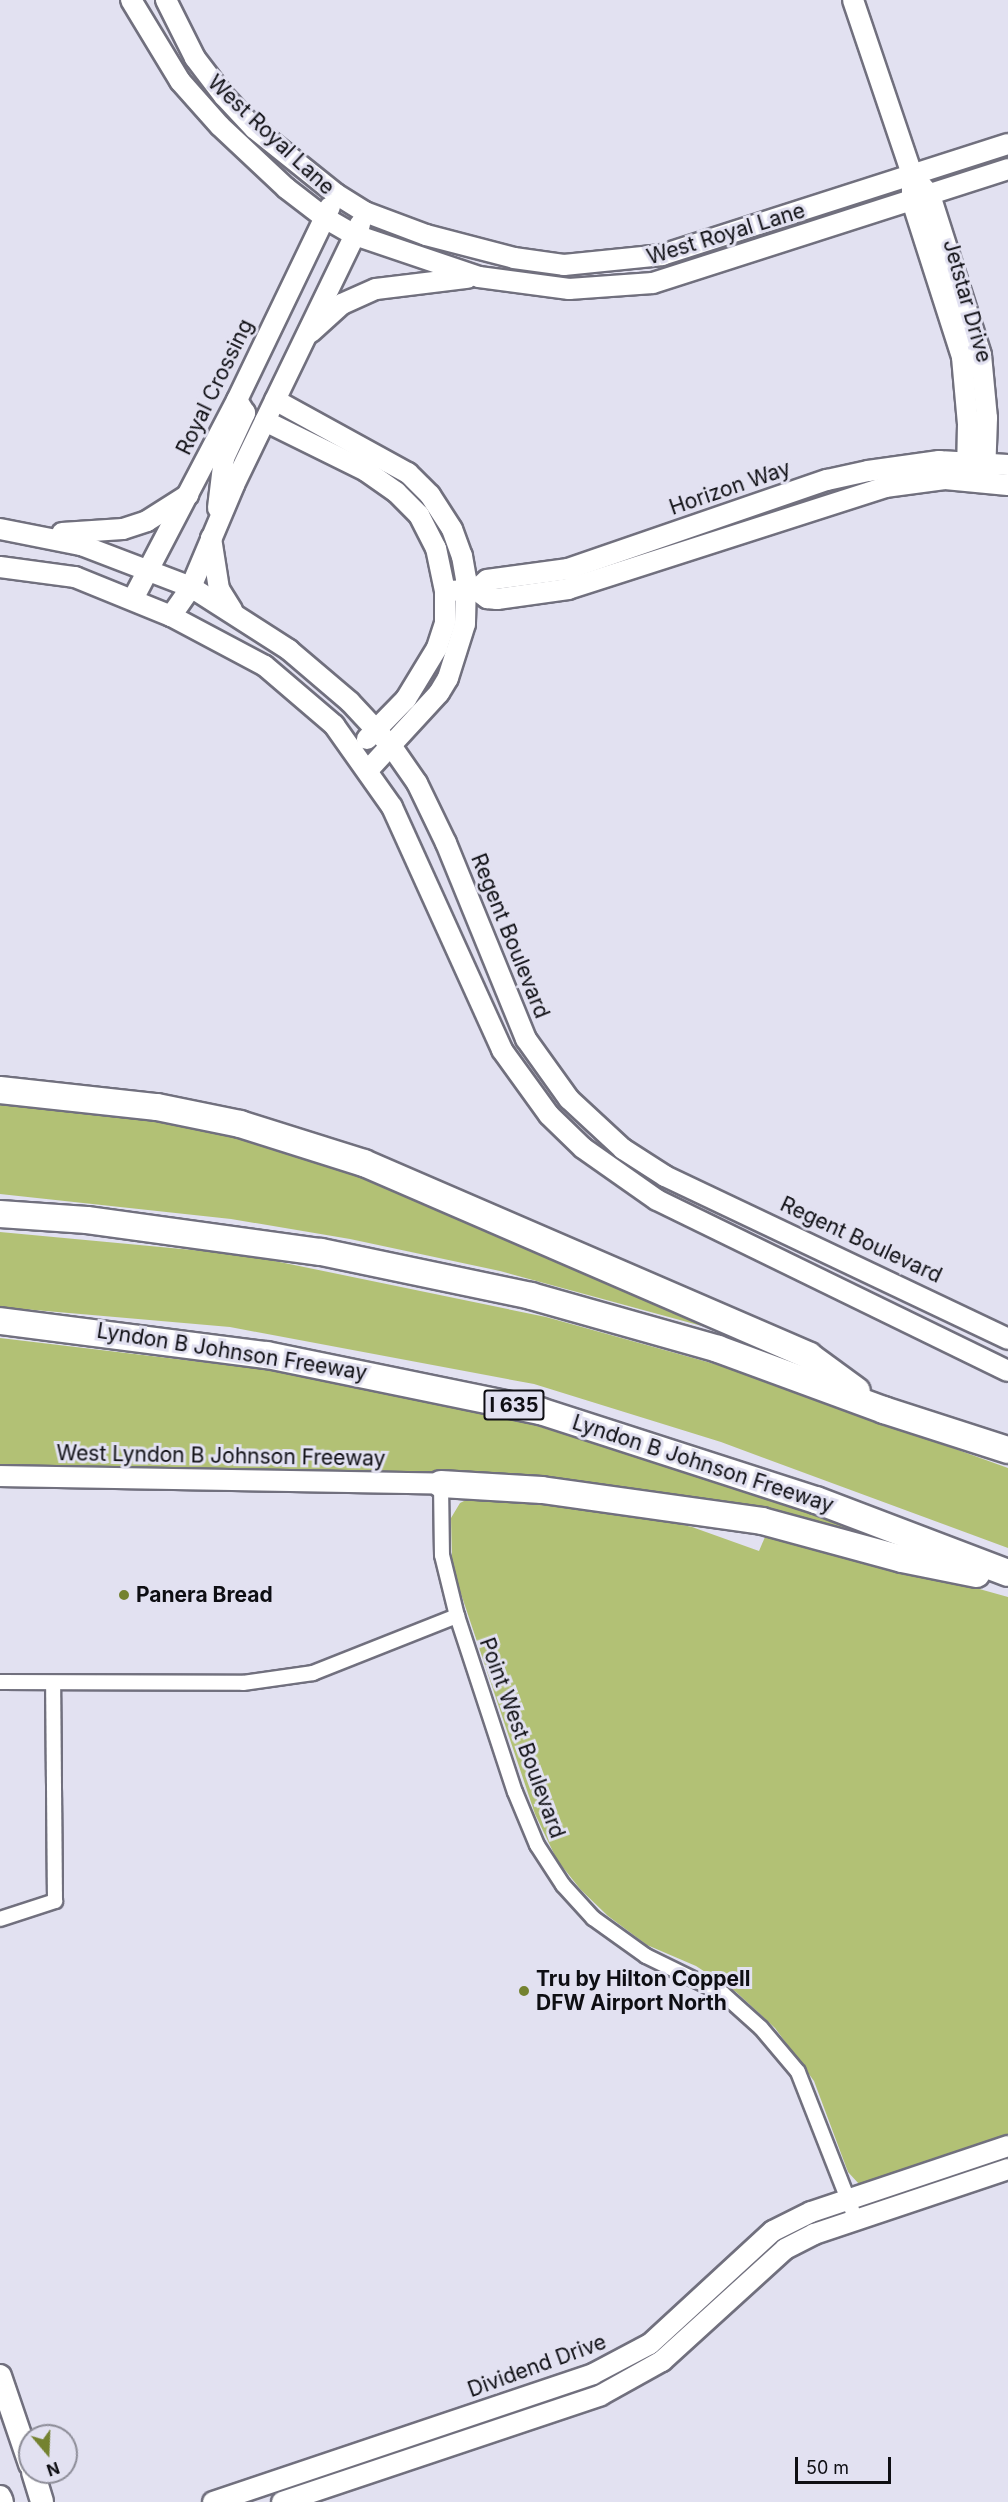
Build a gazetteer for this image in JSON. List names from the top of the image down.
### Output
{
  "streets": {
    "highway": ["Lyndon B Johnson Freeway", "I 635"],
    "street": [
      "West Royal Lane",
      "Jetstar Drive",
      "Royal Crossing",
      "Horizon Way",
      "Regent Boulevard",
      "West Lyndon B Johnson Freeway",
      "Point West Boulevard",
      "Dividend Drive"
    ]
  },
  "crossings": [
    ["West Royal Lane", "Jetstar Drive"],
    ["West Royal Lane", "Royal Crossing"],
    ["Jetstar Drive", "Horizon Way"],
    ["Royal Crossing", "Regent Boulevard"],
    ["West Lyndon B Johnson Freeway", "Point West Boulevard"],
    ["Point West Boulevard", "Dividend Drive"]
  ],
  "places": ["Panera Bread", "Tru by Hilton Coppell DFW Airport North"],
  "scale_bar": "50 m",
  "north": "bottom"
}
